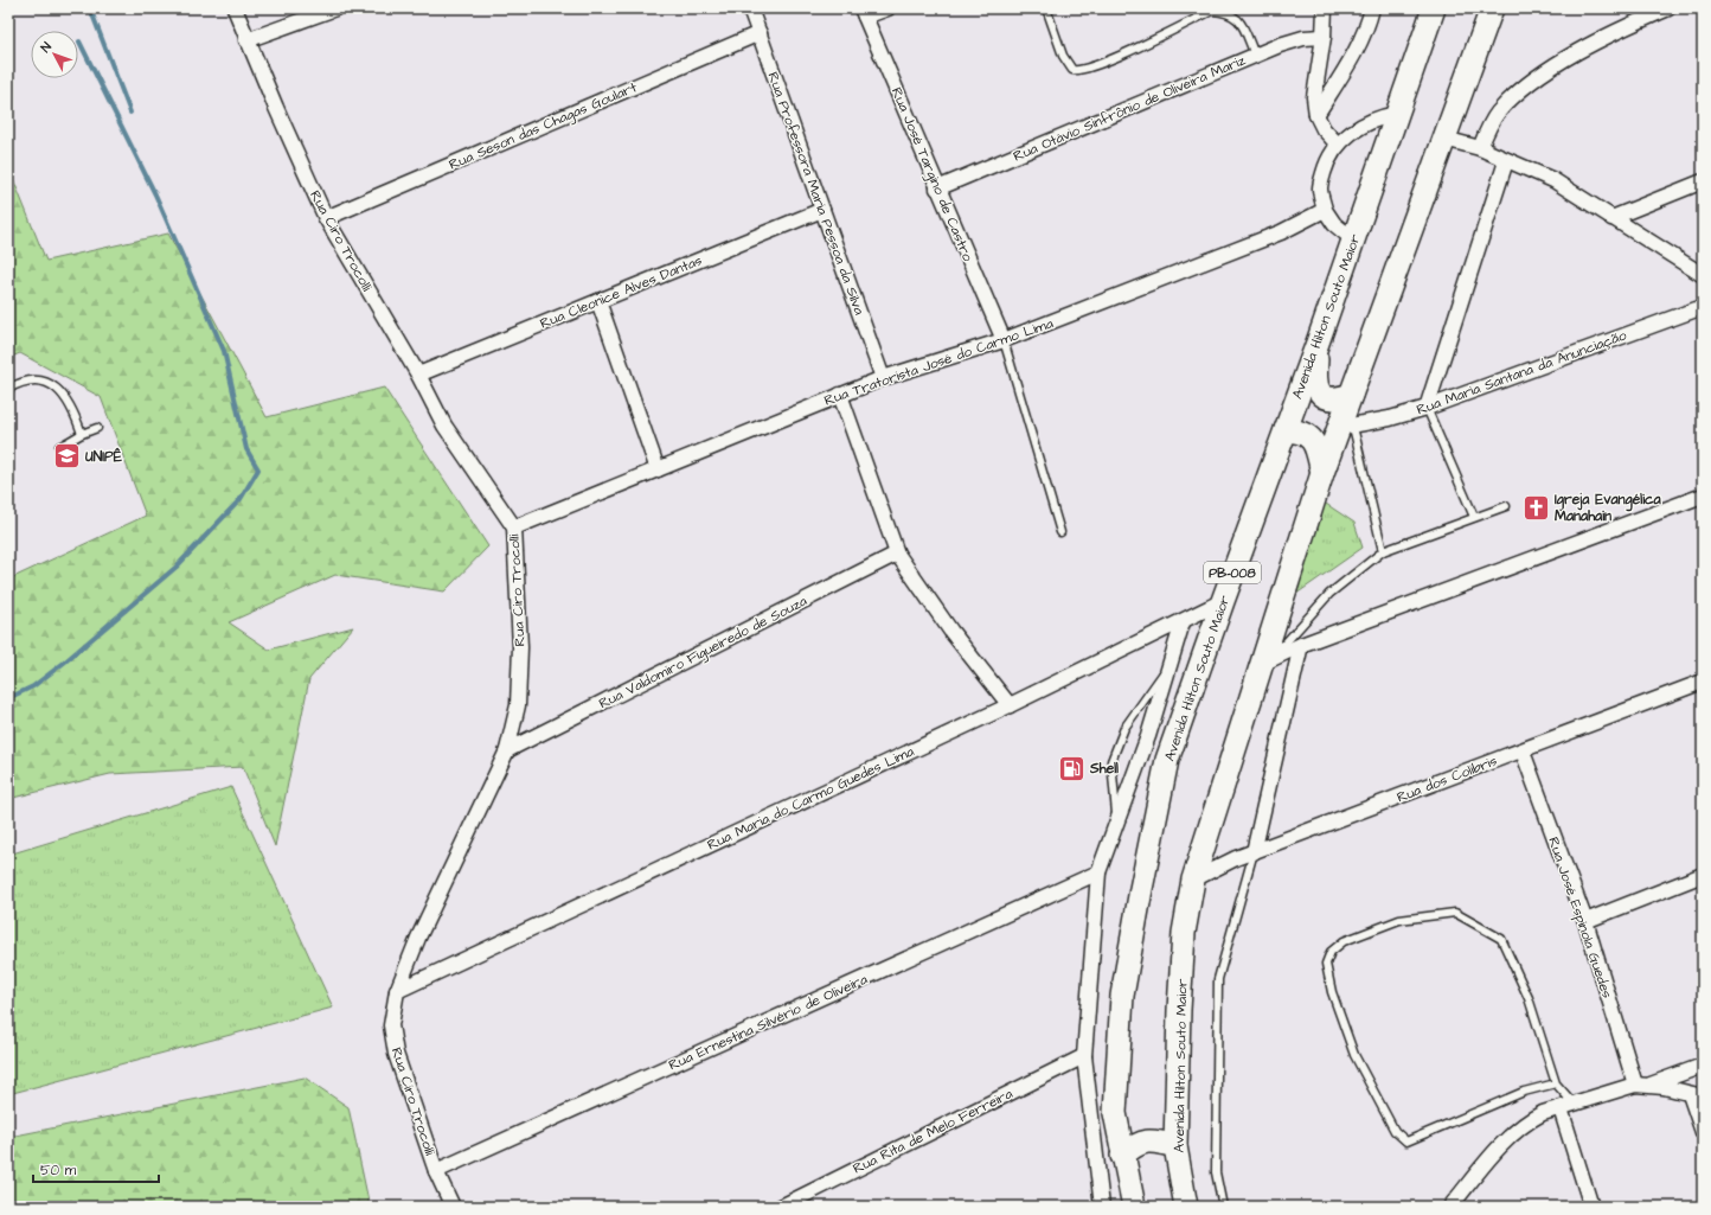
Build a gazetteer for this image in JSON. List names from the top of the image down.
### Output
{
  "streets": {
    "main road": ["Avenida Hilton Souto Maior", "PB-008"],
    "street": [
      "Rua Otávio Sinfrônio de Oliveira Mariz",
      "Rua Seson das Chagas Goulart",
      "Rua José Targino de Castro",
      "Rua Professora Maria Pessoa da Silva",
      "Rua Ciro Trocolli",
      "Rua Cleonice Alves Dantas",
      "Rua Tratorista José do Carmo Lima",
      "Rua Maria Santana da Anunciação",
      "Rua Valdomiro Figueiredo de Souza",
      "Rua dos Colibris",
      "Rua Maria do Carmo Guedes Lima",
      "Rua José Espinola Guedes",
      "Rua Ernestina Silvério de Oliveira",
      "Rua Rita de Melo Ferreira"
    ]
  },
  "crossings": [
    ["Rua Otávio Sinfrônio de Oliveira Mariz", "Rua José Targino de Castro"],
    ["Rua Seson das Chagas Goulart", "Rua Professora Maria Pessoa da Silva"],
    ["Rua Seson das Chagas Goulart", "Rua Ciro Trocolli"],
    ["Rua José Targino de Castro", "Rua Tratorista José do Carmo Lima"],
    ["Rua Professora Maria Pessoa da Silva", "Rua Cleonice Alves Dantas"],
    ["Rua Professora Maria Pessoa da Silva", "Rua Tratorista José do Carmo Lima"],
    ["Rua Ciro Trocolli", "Rua Cleonice Alves Dantas"],
    ["Rua Ciro Trocolli", "Rua Tratorista José do Carmo Lima"],
    ["Rua Ciro Trocolli", "Rua Valdomiro Figueiredo de Souza"],
    ["Rua Ciro Trocolli", "Rua Maria do Carmo Guedes Lima"],
    ["Rua Ciro Trocolli", "Rua Ernestina Silvério de Oliveira"],
    ["Avenida Hilton Souto Maior", "Rua Maria Santana da Anunciação"],
    ["Avenida Hilton Souto Maior", "Rua dos Colibris"],
    ["Avenida Hilton Souto Maior", "Rua Maria do Carmo Guedes Lima"],
    ["Avenida Hilton Souto Maior", "Rua Ernestina Silvério de Oliveira"],
    ["Avenida Hilton Souto Maior", "Rua Rita de Melo Ferreira"],
    ["Rua dos Colibris", "Rua José Espinola Guedes"]
  ],
  "places": {
    "school or university": ["UNIPÊ"],
    "church": ["Igreja Evangélica Manahain"],
    "fuel station": ["Shell"]
  },
  "scale_bar": "50 m",
  "north": "top left"
}
